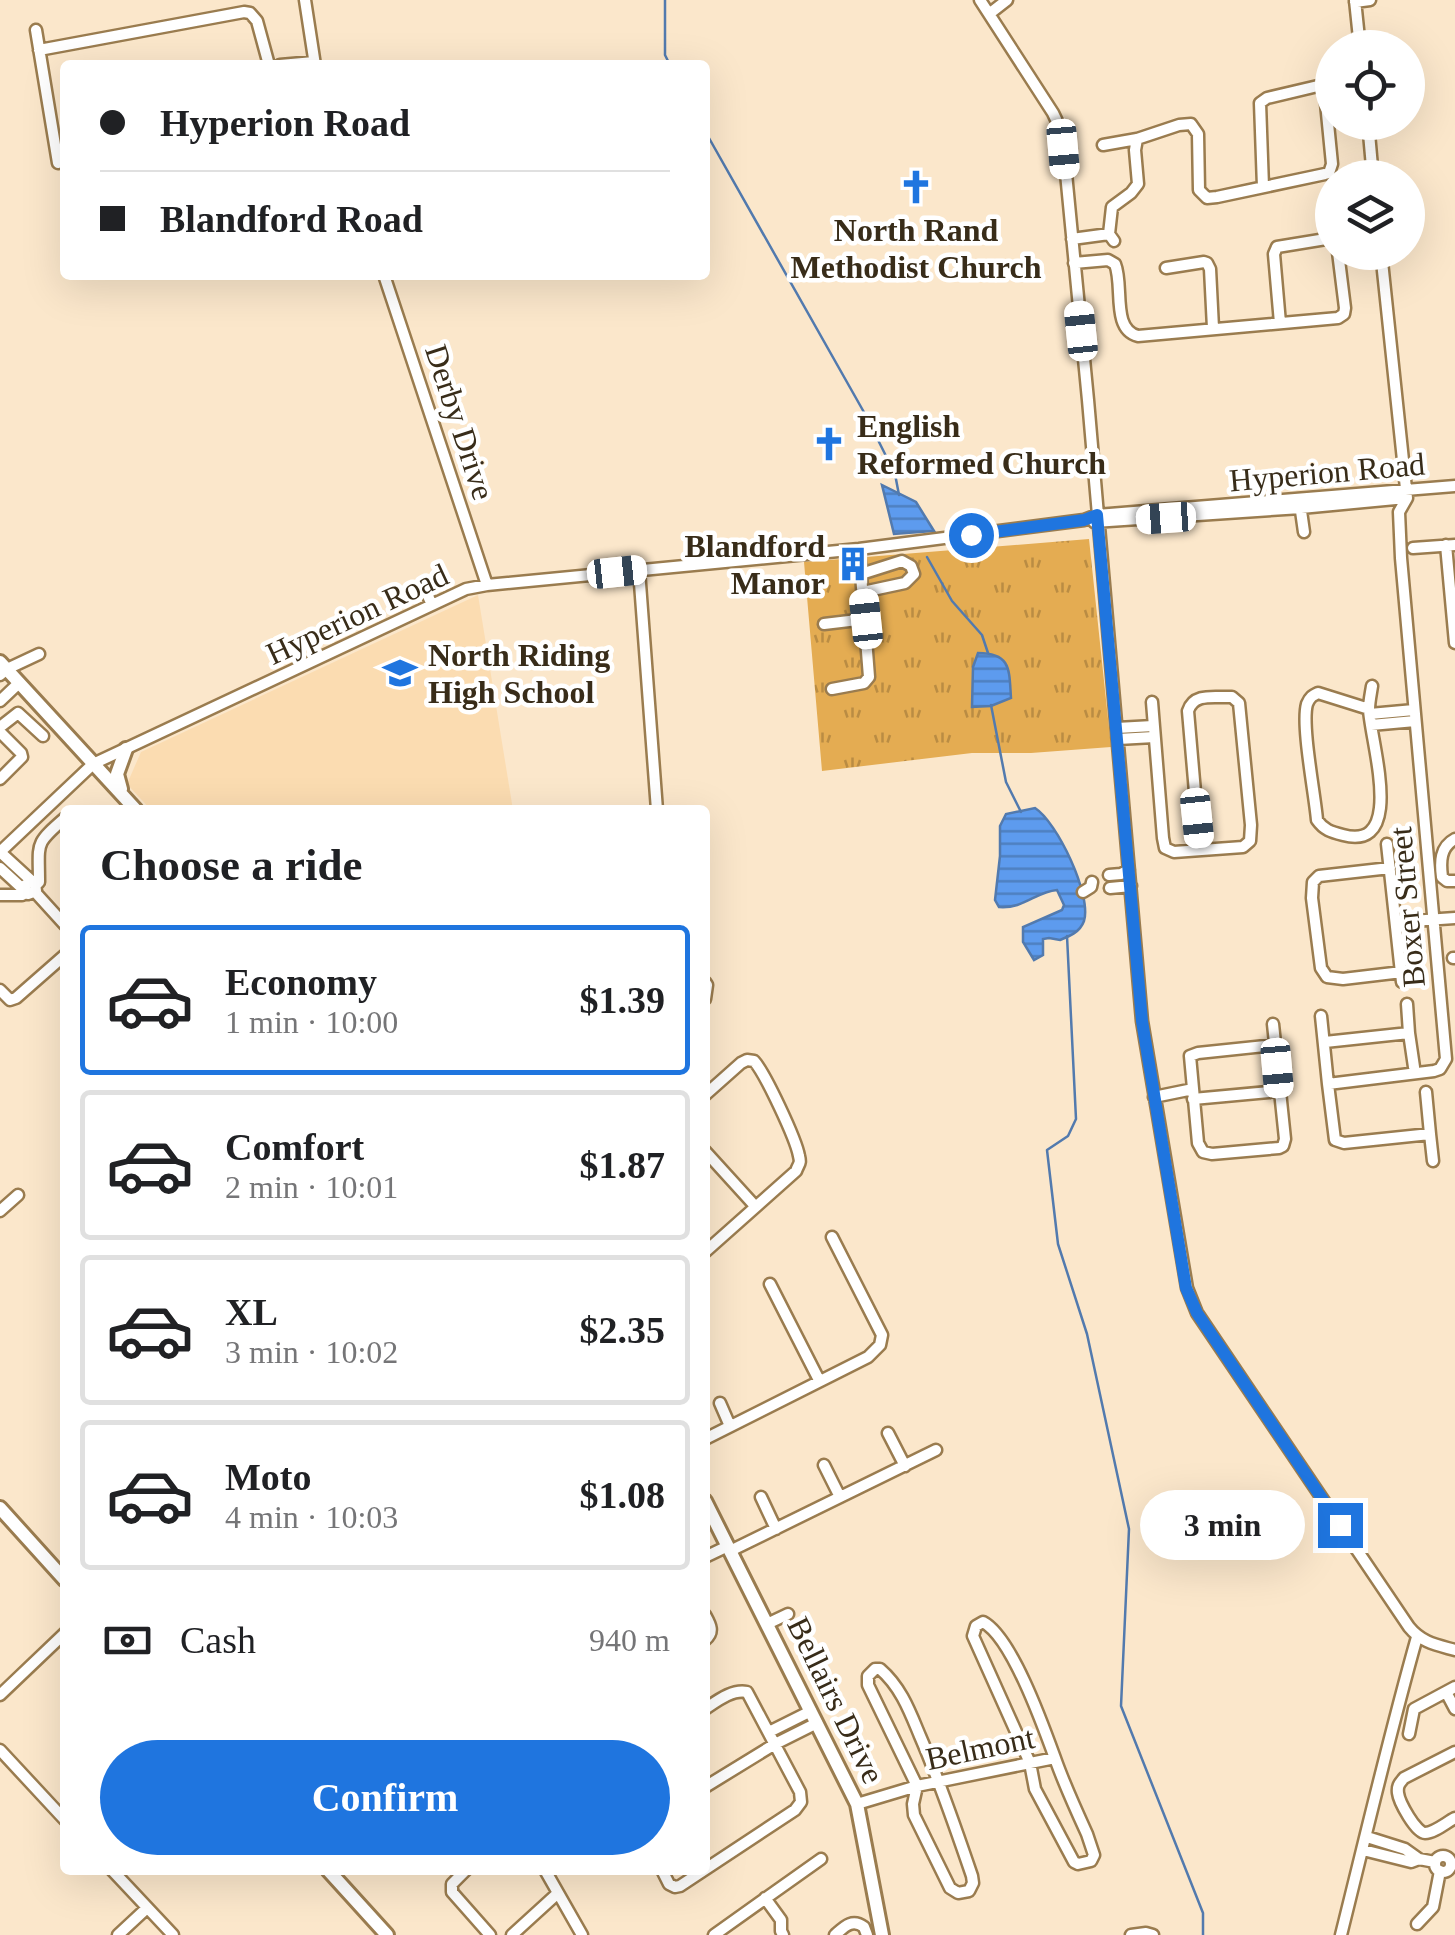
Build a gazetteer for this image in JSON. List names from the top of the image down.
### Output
{
  "streets": {
    "street": [
      "Derby Drive",
      "Hyperion Road",
      "Boxer Street",
      "Bellairs Drive",
      "Belmont"
    ]
  },
  "crossings": [
    ["Derby Drive", "Hyperion Road"],
    ["Hyperion Road", "Boxer Street"],
    ["Bellairs Drive", "Belmont"]
  ],
  "places": {
    "church": ["North Rand Methodist Church", "English Reformed Church"],
    "building": ["Blandford Manor"],
    "school or university": ["North Riding High School"]
  },
  "page": {
    "banner": ["Hyperion Road", "Blandford Road"],
    "heading": "Choose a ride",
    "list": [
      {
        "name": "Economy",
        "note": "1 min · 10:00",
        "value": "$1.39"
      },
      {
        "name": "Comfort",
        "note": "2 min · 10:01",
        "value": "$1.87"
      },
      {
        "name": "XL",
        "note": "3 min · 10:02",
        "value": "$2.35"
      },
      {
        "name": "Moto",
        "note": "4 min · 10:03",
        "value": "$1.08"
      }
    ],
    "bubble": "3 min",
    "pay": ["Cash", "940 m"],
    "buttons": "Confirm"
  }
}
